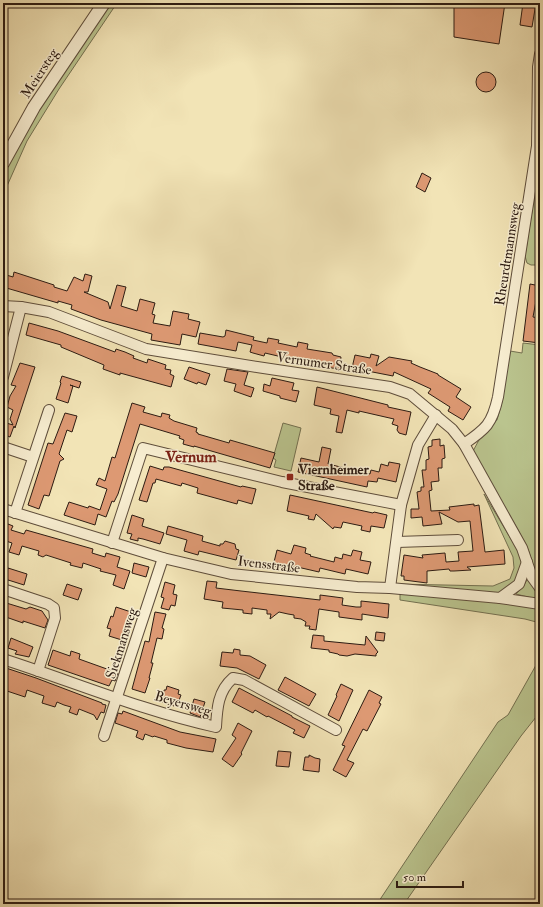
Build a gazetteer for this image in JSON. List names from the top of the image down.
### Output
{
  "streets": {
    "street": [
      "Meiersteg",
      "Rheurdtmannsweg",
      "Vernumer Straße",
      "Ivensstraße",
      "Siekmansweg",
      "Beyersweg"
    ]
  },
  "crossings": [
    ["Rheurdtmannsweg", "Vernumer Straße"],
    ["Ivensstraße", "Siekmansweg"],
    ["Siekmansweg", "Beyersweg"]
  ],
  "districts": ["Vernum"],
  "places": {
    "transit": ["Viernheimer Straße"]
  },
  "scale_bar": "50 m"
}
